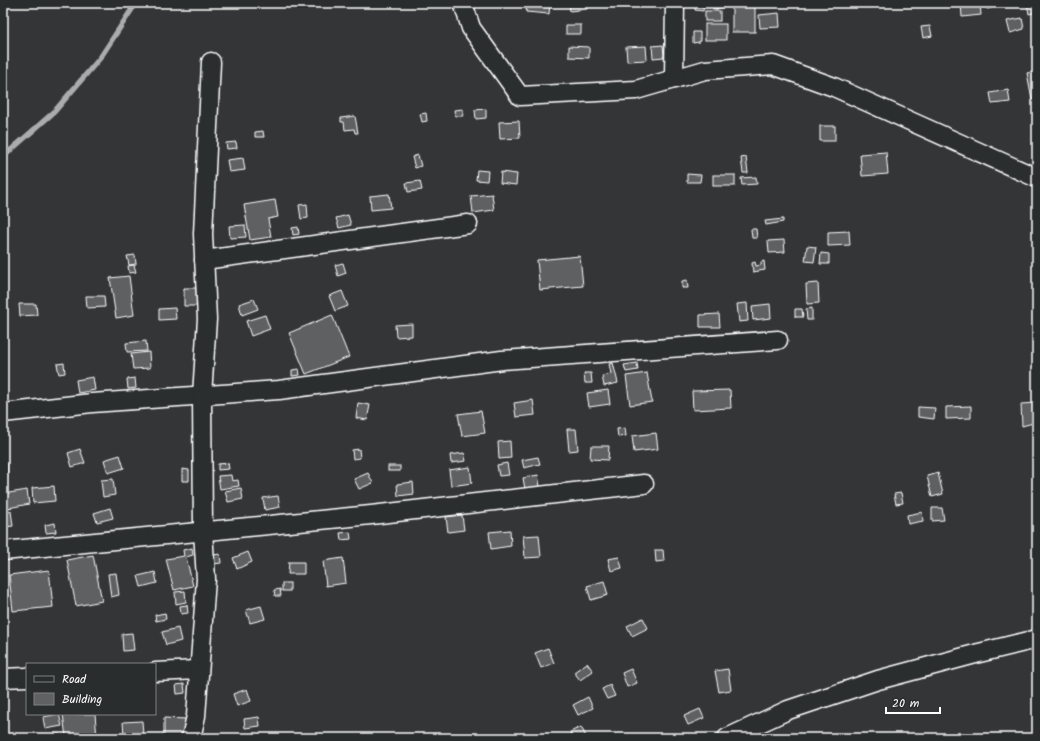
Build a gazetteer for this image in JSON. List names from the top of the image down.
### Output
{
  "legend": ["Road", "Building"],
  "scale_bar": "20 m"
}
